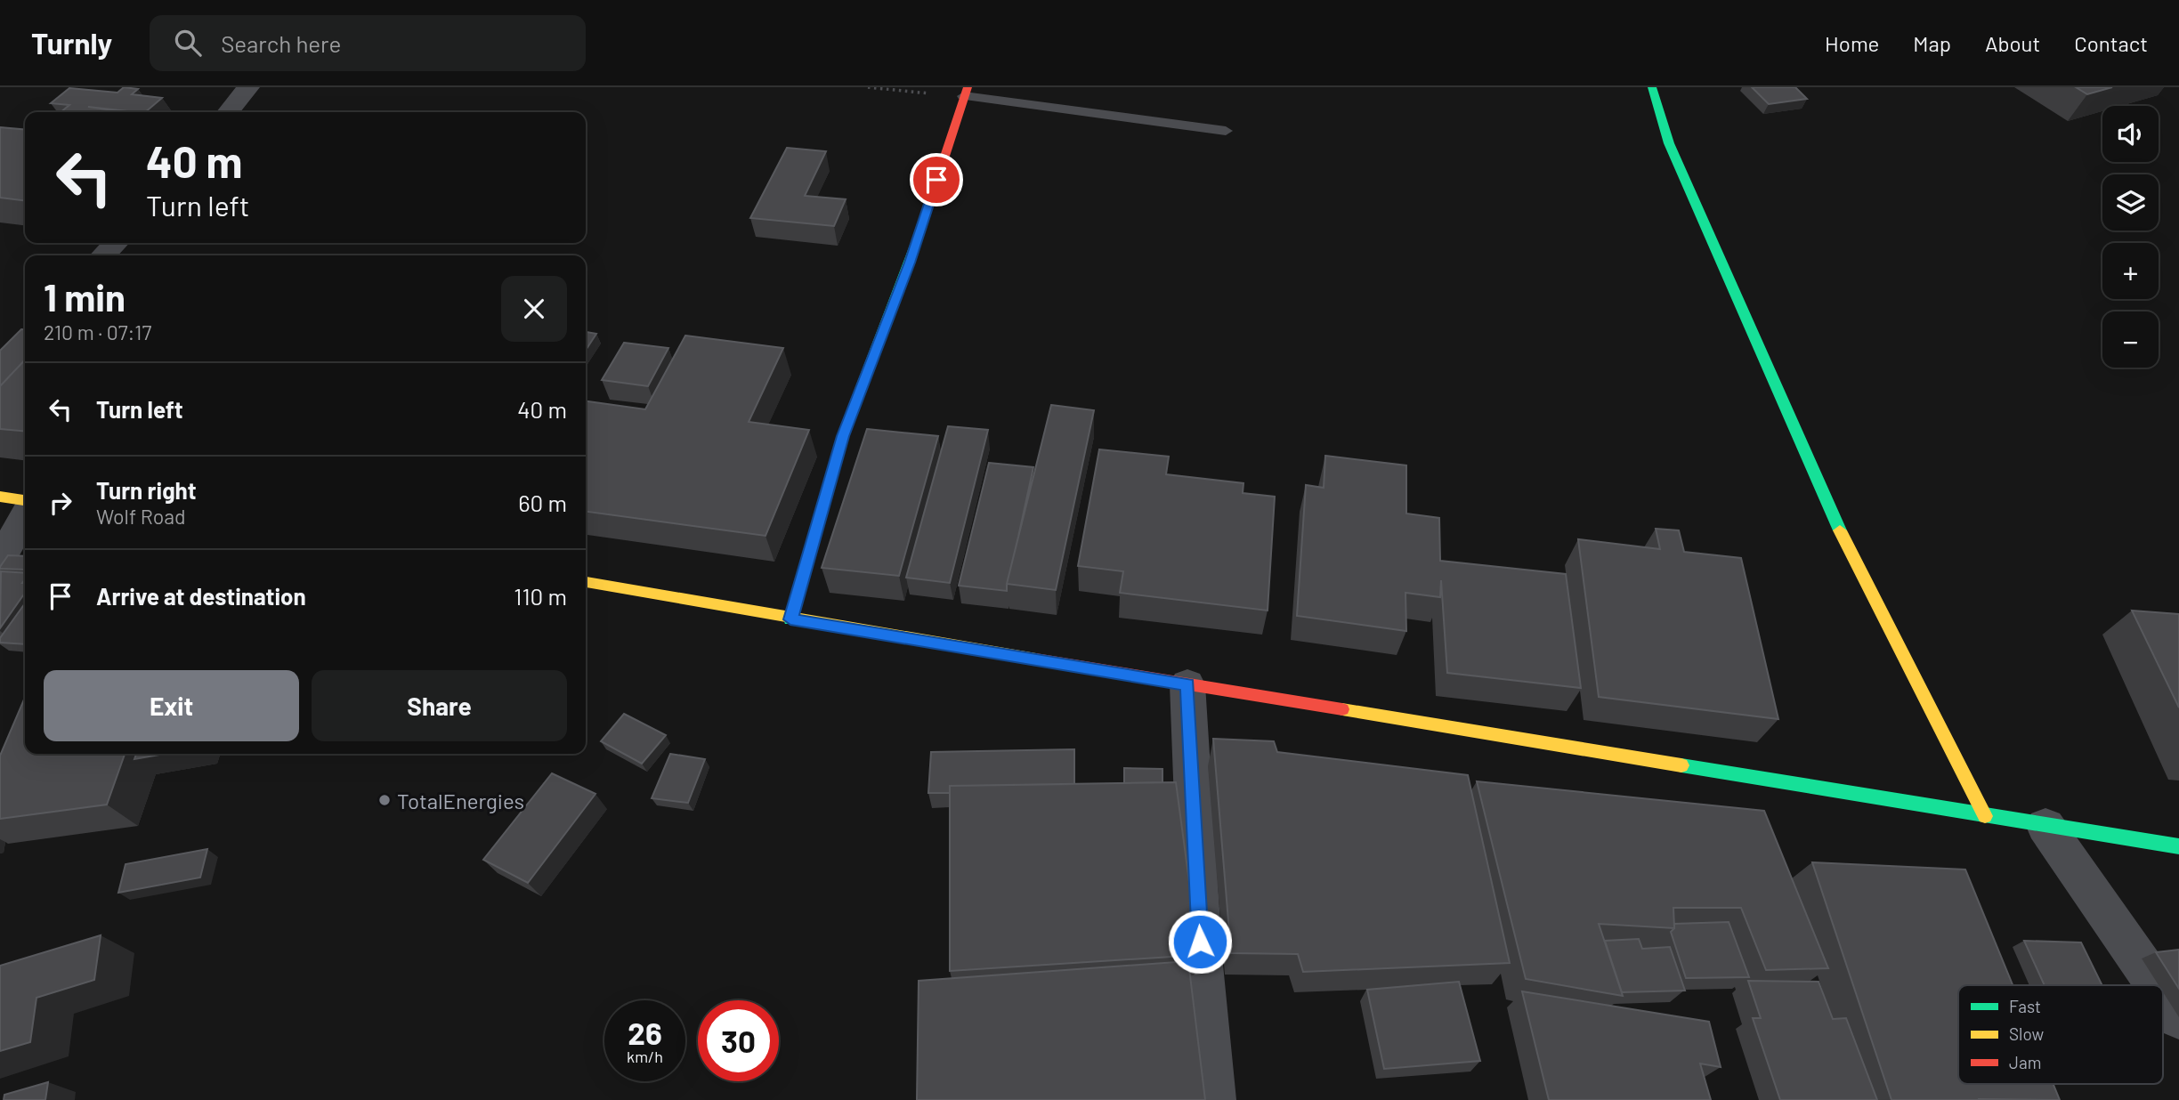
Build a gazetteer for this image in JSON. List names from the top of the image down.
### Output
{
  "places": ["TotalEnergies"],
  "legend": ["Fast", "Slow", "Jam"],
  "page": {
    "header": "Turnly",
    "search": "Search here",
    "nav": [
      "Home",
      "Map",
      "About",
      "Contact"
    ],
    "map_buttons": ["+", "−"],
    "turn": ["40 m", "Turn left"],
    "heading": ["1 min", "210 m · 07:17"],
    "list": [
      {
        "name": "Turn left",
        "value": "40 m"
      },
      {
        "name": "Turn right",
        "note": "Wolf Road",
        "value": "60 m"
      },
      {
        "name": "Arrive at destination",
        "value": "110 m"
      }
    ],
    "buttons": ["Exit", "Share"],
    "speed": "26 km/h",
    "limit": "30"
  }
}
